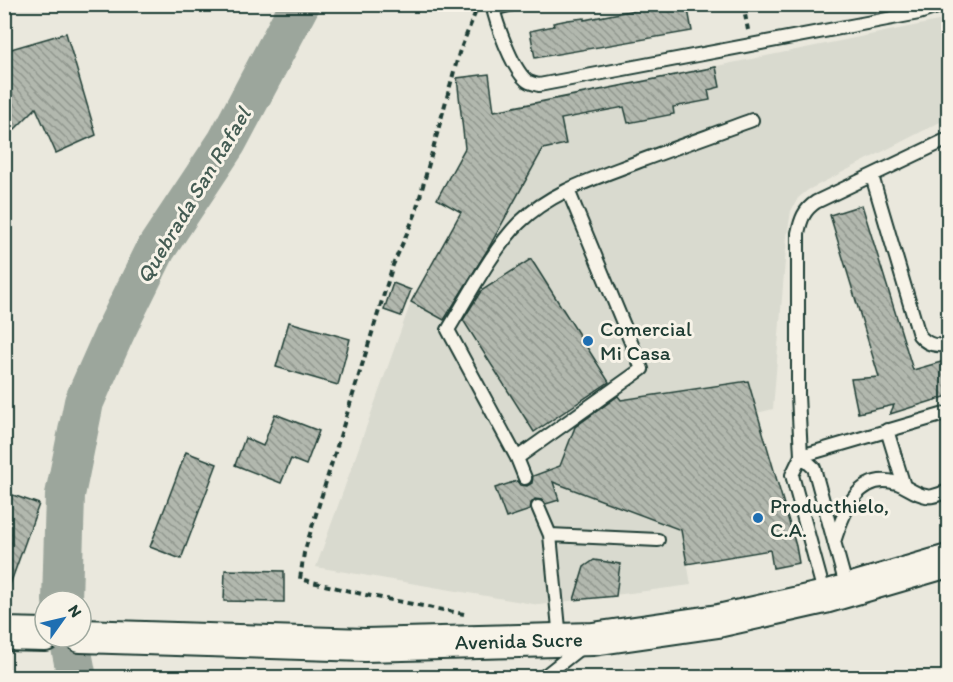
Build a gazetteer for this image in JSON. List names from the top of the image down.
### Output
{
  "streets": {
    "street": ["Avenida Sucre"]
  },
  "water": ["Quebrada San Rafael"],
  "places": ["Comercial Mi Casa", "Producthielo, C.A."],
  "north": "top right"
}
